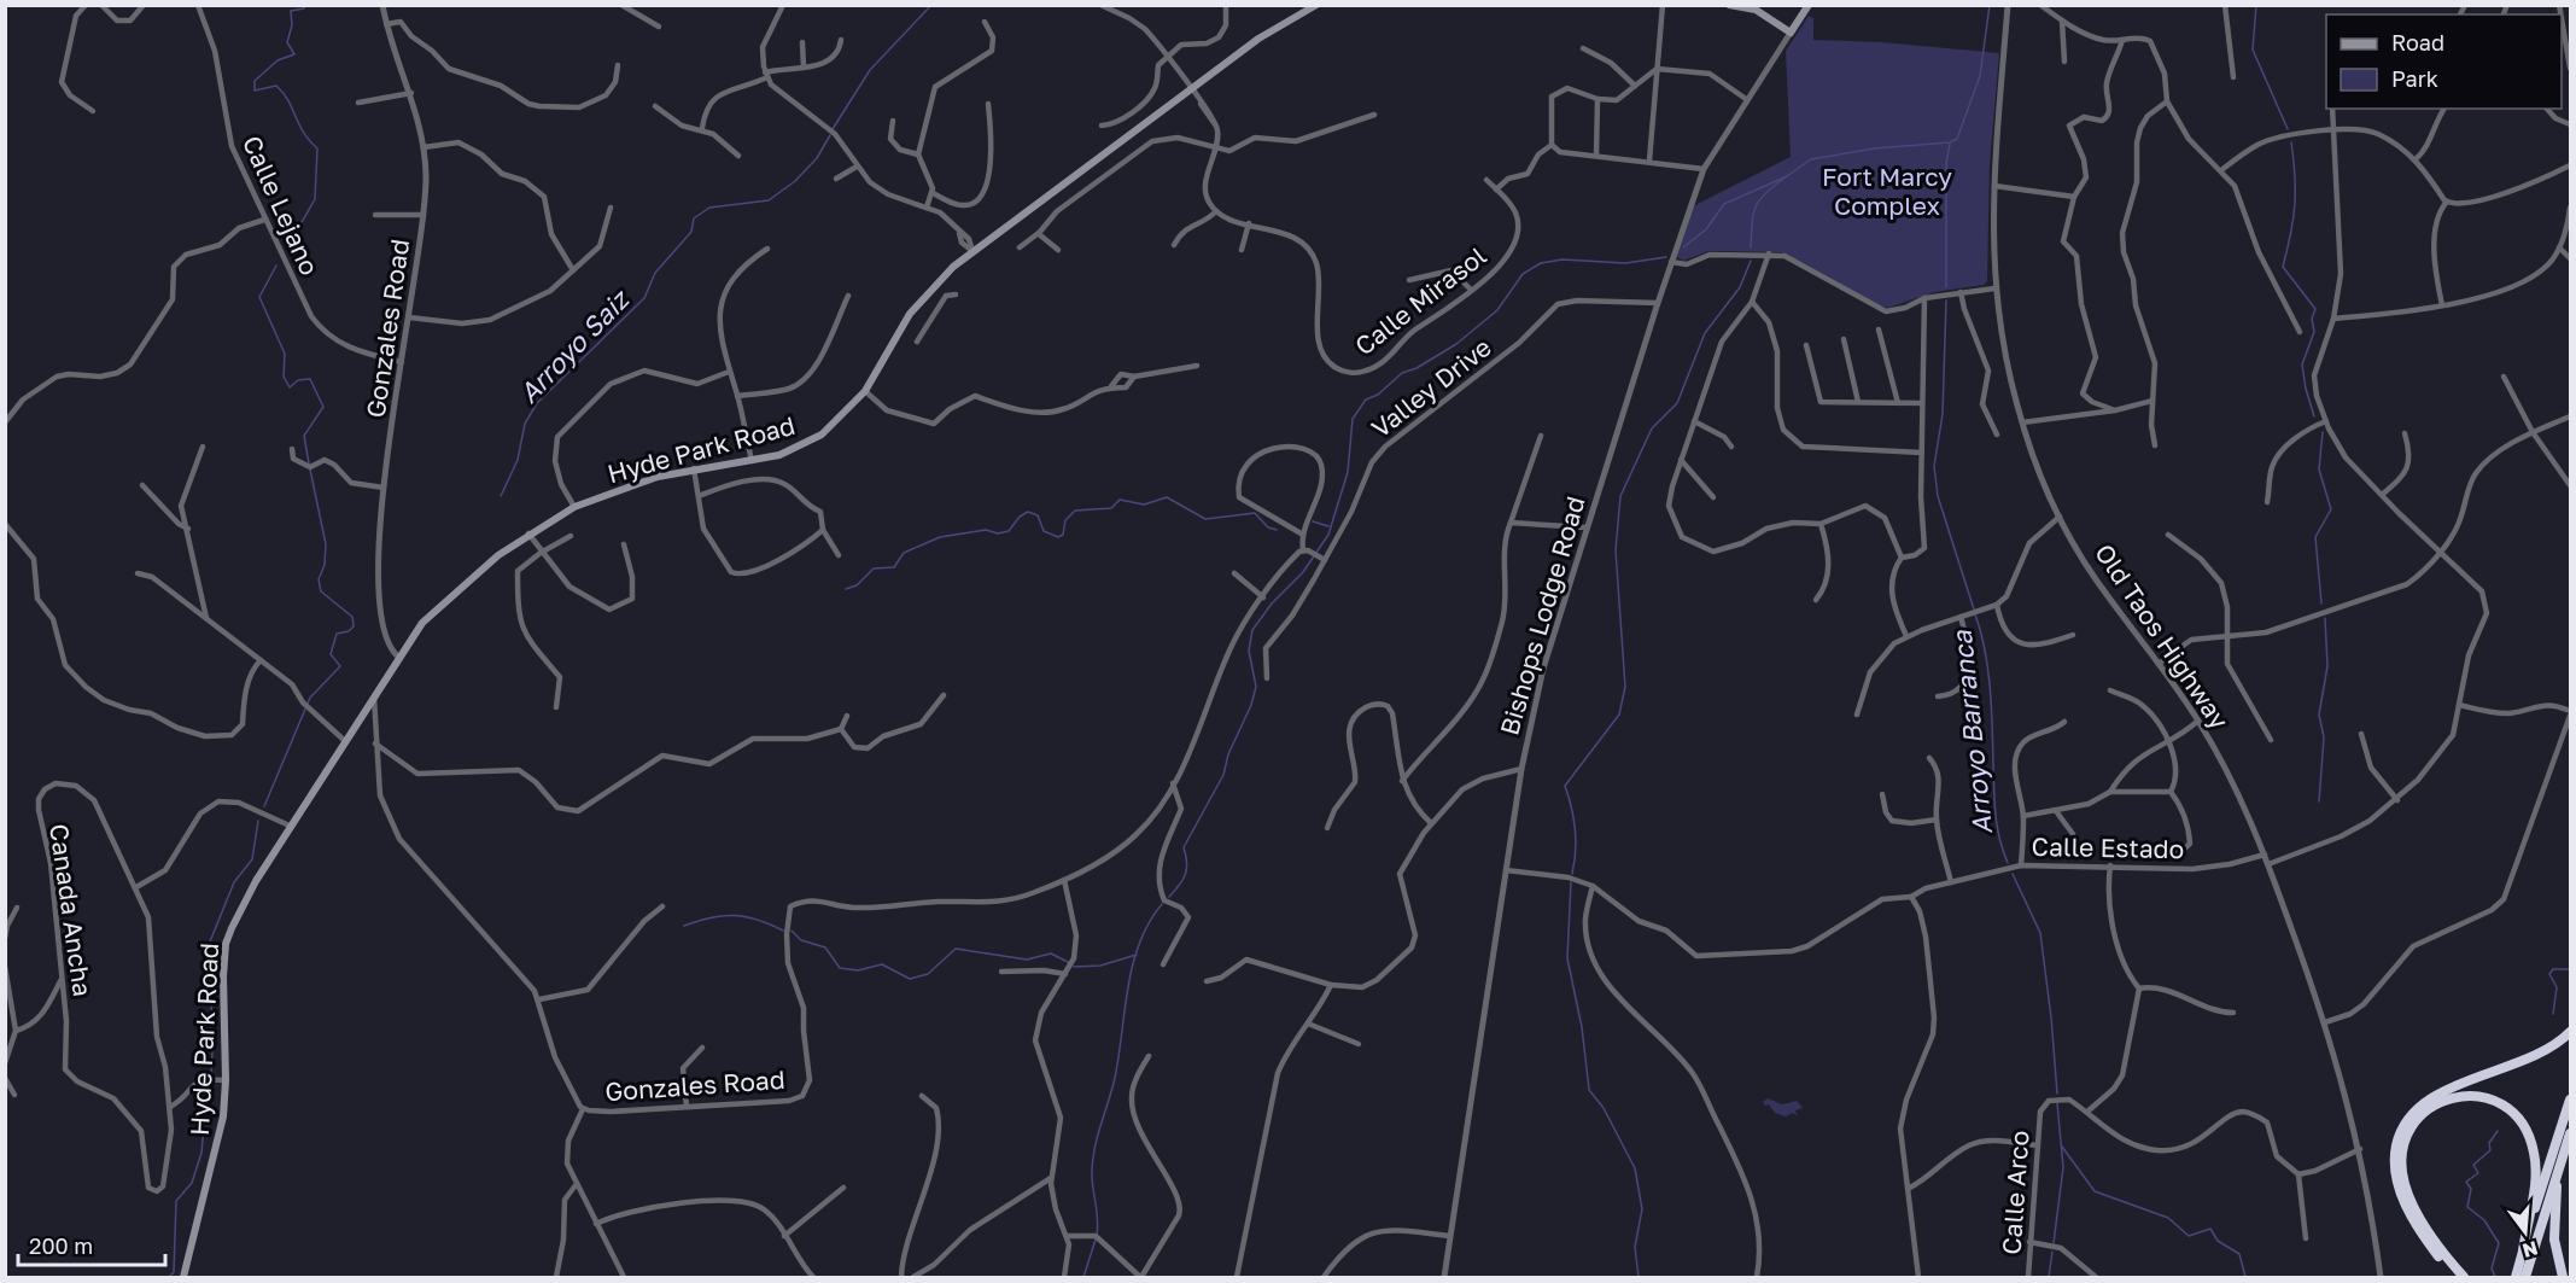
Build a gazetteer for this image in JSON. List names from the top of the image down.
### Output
{
  "streets": {
    "main road": ["Hyde Park Road", "Bishops Lodge Road"],
    "street": [
      "Calle Lejano",
      "Calle Mirasol",
      "Gonzales Road",
      "Valley Drive",
      "Old Taos Highway",
      "Calle Estado",
      "Canada Ancha",
      "Calle Arco"
    ]
  },
  "crossings": [
    ["Calle Lejano", "Gonzales Road"],
    ["Gonzales Road", "Hyde Park Road"],
    ["Valley Drive", "Bishops Lodge Road"],
    ["Old Taos Highway", "Calle Estado"]
  ],
  "water": ["Arroyo Saiz", "Arroyo Barranca"],
  "parks": ["Fort Marcy Complex"],
  "legend": ["Road", "Park"],
  "scale_bar": "200 m",
  "north": "bottom"
}
